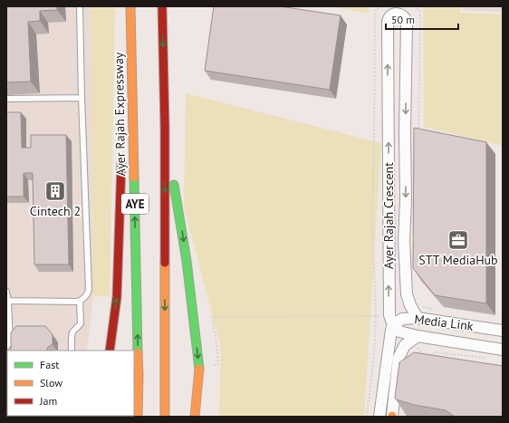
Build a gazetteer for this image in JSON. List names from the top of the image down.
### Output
{
  "streets": {
    "highway": ["Ayer Rajah Expressway", "AYE"],
    "street": ["Ayer Rajah Crescent", "Media Link"]
  },
  "crossings": [
    ["Ayer Rajah Crescent", "Media Link"]
  ],
  "places": {
    "building": ["Cintech 2"],
    "office": ["STT MediaHub"]
  },
  "legend": ["Fast", "Slow", "Jam"],
  "scale_bar": "50 m"
}
